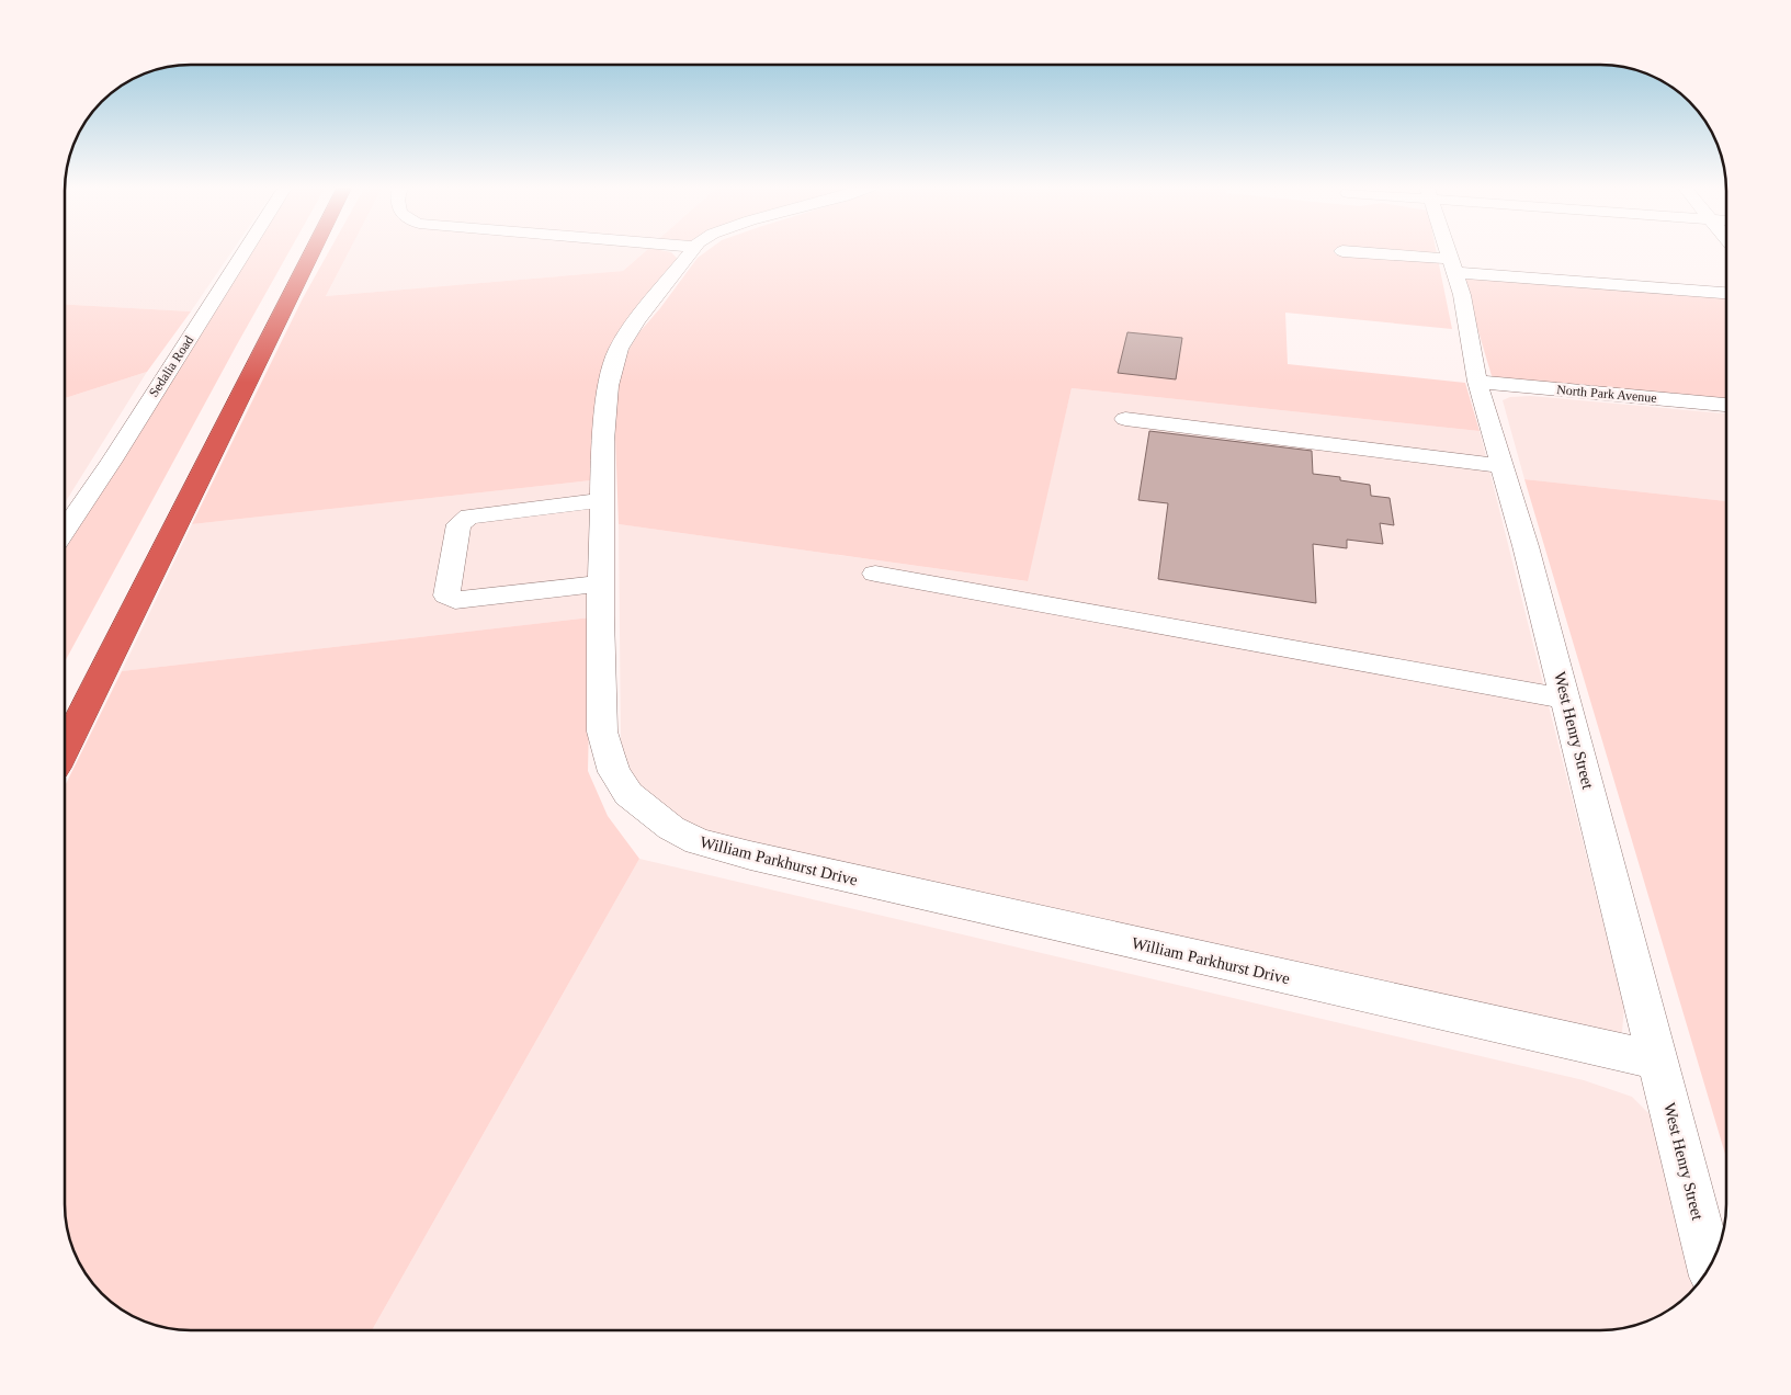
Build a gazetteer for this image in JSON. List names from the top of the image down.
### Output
{
  "streets": {
    "street": [
      "Sedalia Road",
      "North Park Avenue",
      "West Henry Street",
      "William Parkhurst Drive"
    ]
  },
  "crossings": [
    ["North Park Avenue", "West Henry Street"],
    ["West Henry Street", "William Parkhurst Drive"]
  ]
}
